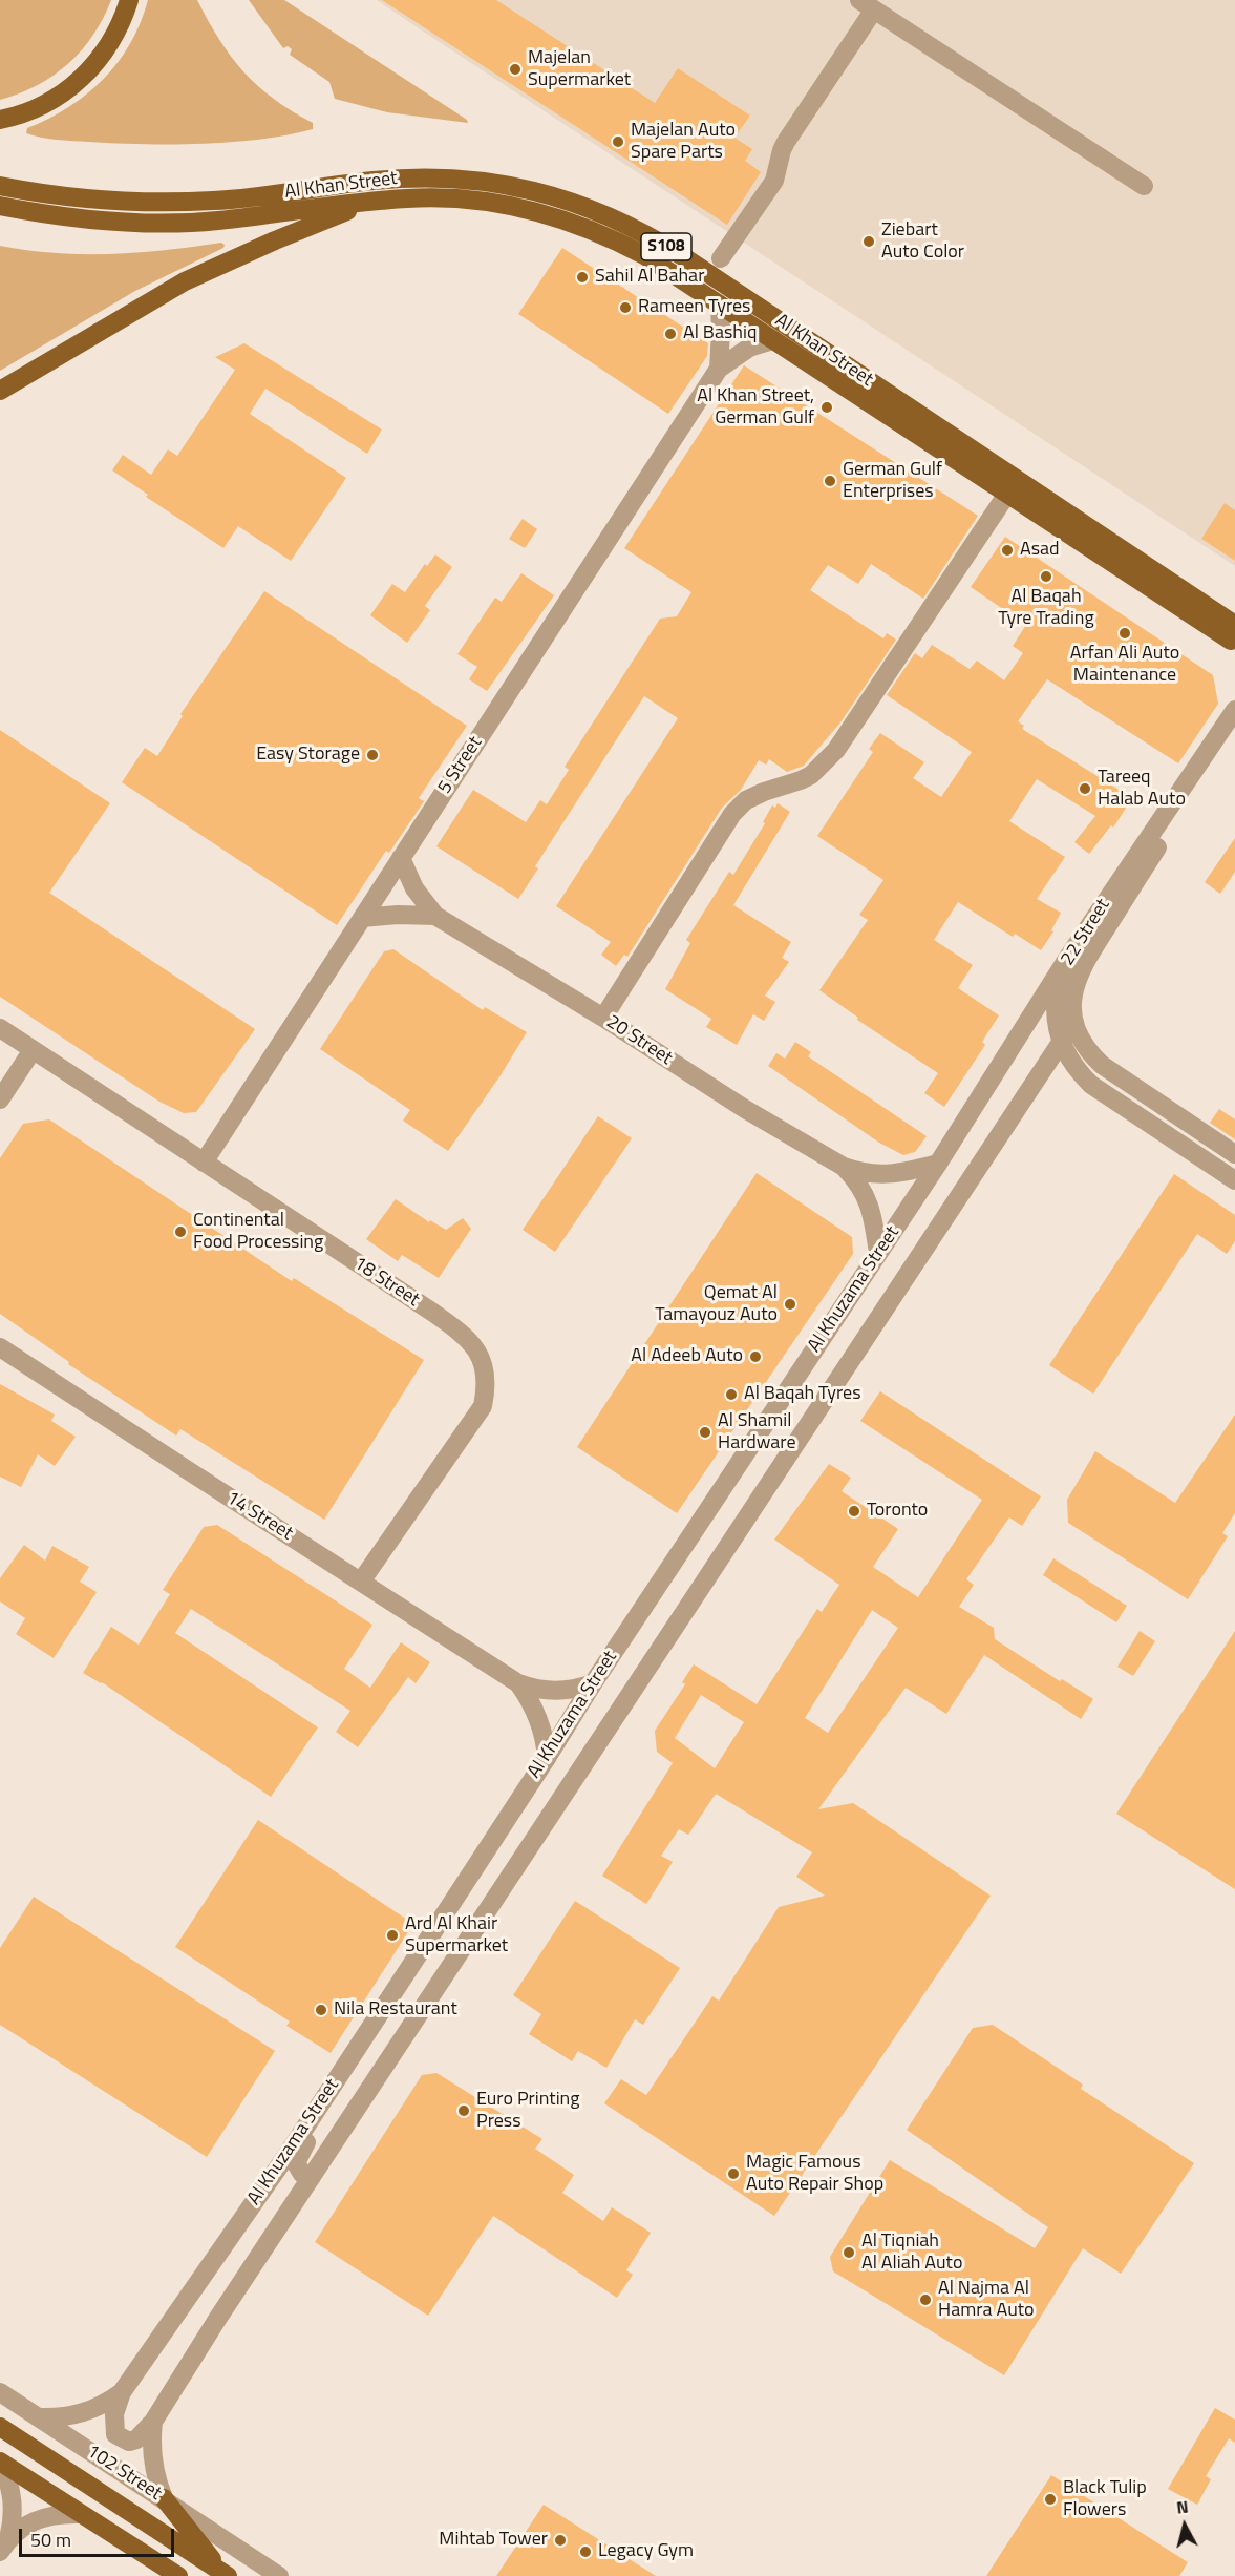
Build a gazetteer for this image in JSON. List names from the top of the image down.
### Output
{
  "streets": {
    "main road": ["Al Khan Street", "S108", "102 Street"],
    "street": [
      "5 Street",
      "22 Street",
      "20 Street",
      "18 Street",
      "Al Khuzama Street",
      "14 Street"
    ]
  },
  "crossings": [
    ["Al Khan Street", "5 Street"],
    ["5 Street", "20 Street"],
    ["5 Street", "18 Street"],
    ["22 Street", "Al Khuzama Street"],
    ["20 Street", "Al Khuzama Street"],
    ["18 Street", "14 Street"],
    ["Al Khuzama Street", "14 Street"],
    ["Al Khuzama Street", "102 Street"]
  ],
  "places": [
    "Majelan Supermarket",
    "Majelan Auto Spare Parts",
    "Ziebart Auto Color",
    "Sahil Al Bahar",
    "Rameen Tyres",
    "Al Bashiq",
    "Al Khan Street, German Gulf",
    "German Gulf Enterprises",
    "Asad",
    "Al Baqah Tyre Trading",
    "Arfan Ali Auto Maintenance",
    "Easy Storage",
    "Tareeq Halab Auto",
    "Continental Food Processing",
    "Qemat Al Tamayouz Auto",
    "Al Adeeb Auto",
    "Al Baqah Tyres",
    "Al Shamil Hardware",
    "Toronto",
    "Ard Al Khair Supermarket",
    "Nila Restaurant",
    "Euro Printing Press",
    "Magic Famous Auto Repair Shop",
    "Al Tiqniah Al Aliah Auto",
    "Al Najma Al Hamra Auto",
    "Black Tulip Flowers",
    "Mihtab Tower",
    "Legacy Gym"
  ],
  "scale_bar": "50 m",
  "north": "top"
}
